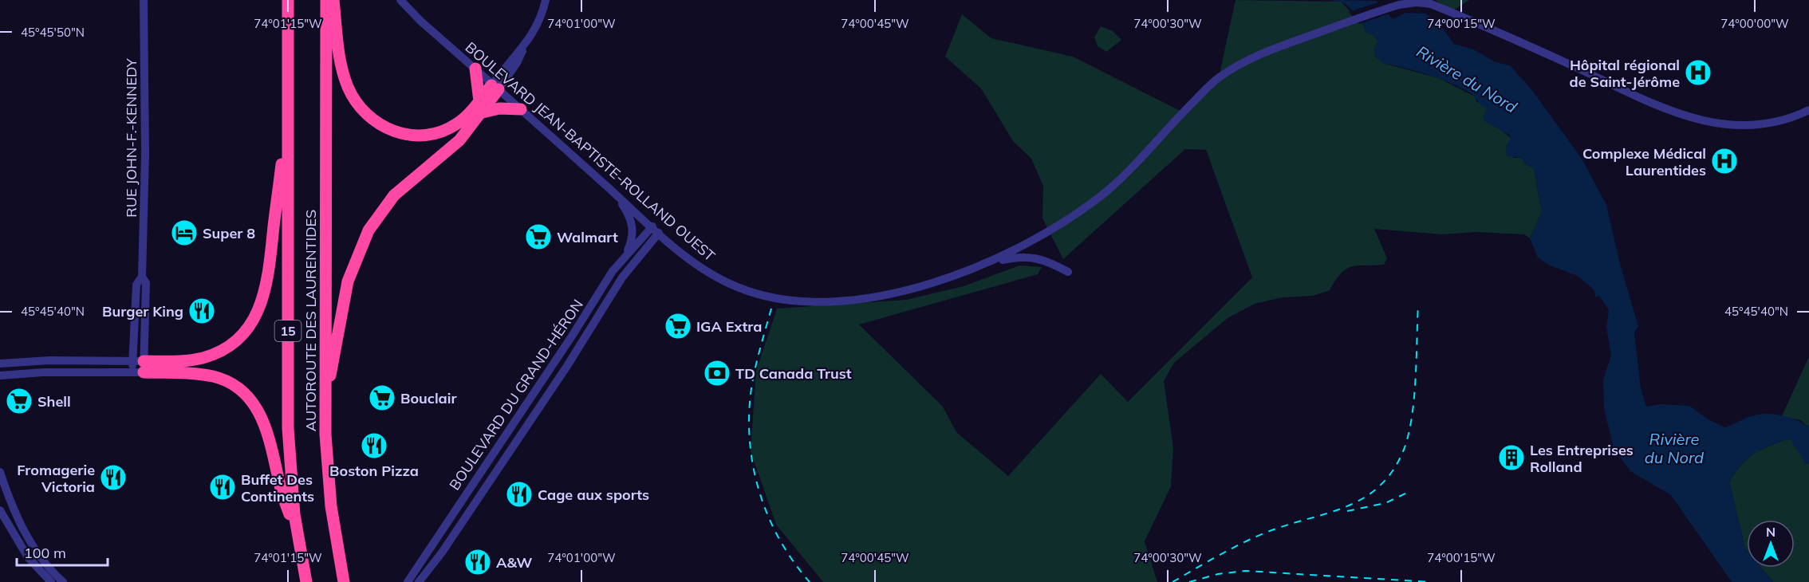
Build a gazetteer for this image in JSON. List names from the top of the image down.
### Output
{
  "streets": {
    "highway": ["AUTOROUTE DES LAURENTIDES", "15"],
    "street": ["RUE JOHN-F.-KENNEDY", "BOULEVARD JEAN-BAPTISTE-ROLLAND OUEST", "BOULEVARD DU GRAND-HÉRON"]
  },
  "crossings": [
    ["BOULEVARD JEAN-BAPTISTE-ROLLAND OUEST", "BOULEVARD DU GRAND-HÉRON"]
  ],
  "water": ["Rivière du Nord"],
  "places": {
    "hospital": ["Hôpital régional de Saint-Jérôme", "Complexe Médical Laurentides"],
    "hotel": ["Super 8"],
    "supermarket": [
      "Walmart",
      "IGA Extra",
      "Bouclair",
      "Shell"
    ],
    "restaurant": [
      "Burger King",
      "Boston Pizza",
      "Fromagerie Victoria",
      "Buffet Des Continents",
      "Cage aux sports",
      "A&W"
    ],
    "bank": ["TD Canada Trust"],
    "building": ["Les Entreprises Rolland"]
  },
  "scale_bar": "100 m",
  "north": "top",
  "coordinates": [
    "74°01'15\"W",
    "74°01'00\"W",
    "74°00'45\"W",
    "74°00'30\"W",
    "74°00'15\"W",
    "74°00'00\"W",
    "45°45'50\"N",
    "45°45'40\"N"
  ]
}
